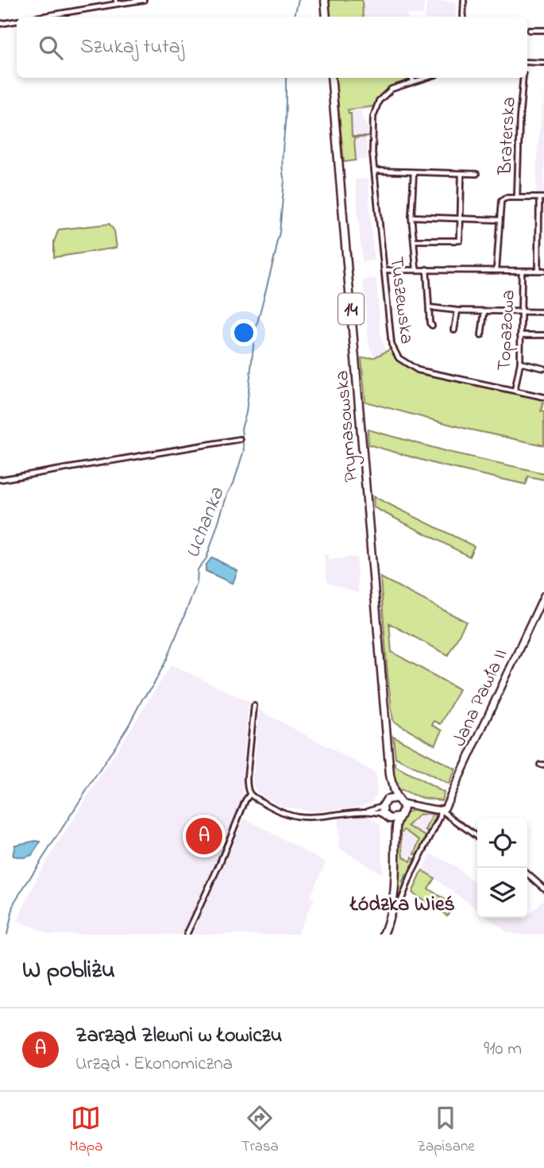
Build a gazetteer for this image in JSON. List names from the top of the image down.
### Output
{
  "streets": {
    "main road": ["14", "Prymasowska"],
    "street": [
      "Braterska",
      "Tuszewska",
      "Topazowa",
      "Jana Pawła II"
    ]
  },
  "crossings": [
    ["Tuszewska", "Topazowa"],
    ["14", "Prymasowska"]
  ],
  "districts": ["Łódzka Wieś"],
  "water": ["Uchanka"],
  "page": {
    "search": "Szukaj tutaj",
    "pins": "A",
    "heading": "W pobliżu",
    "list": [
      {
        "mark": "A",
        "name": "Zarząd Zlewni w Łowiczu",
        "note": "Urząd · Ekonomiczna",
        "value": "910 m"
      }
    ],
    "nav": ["Mapa", "Trasa", "Zapisane"]
  }
}
